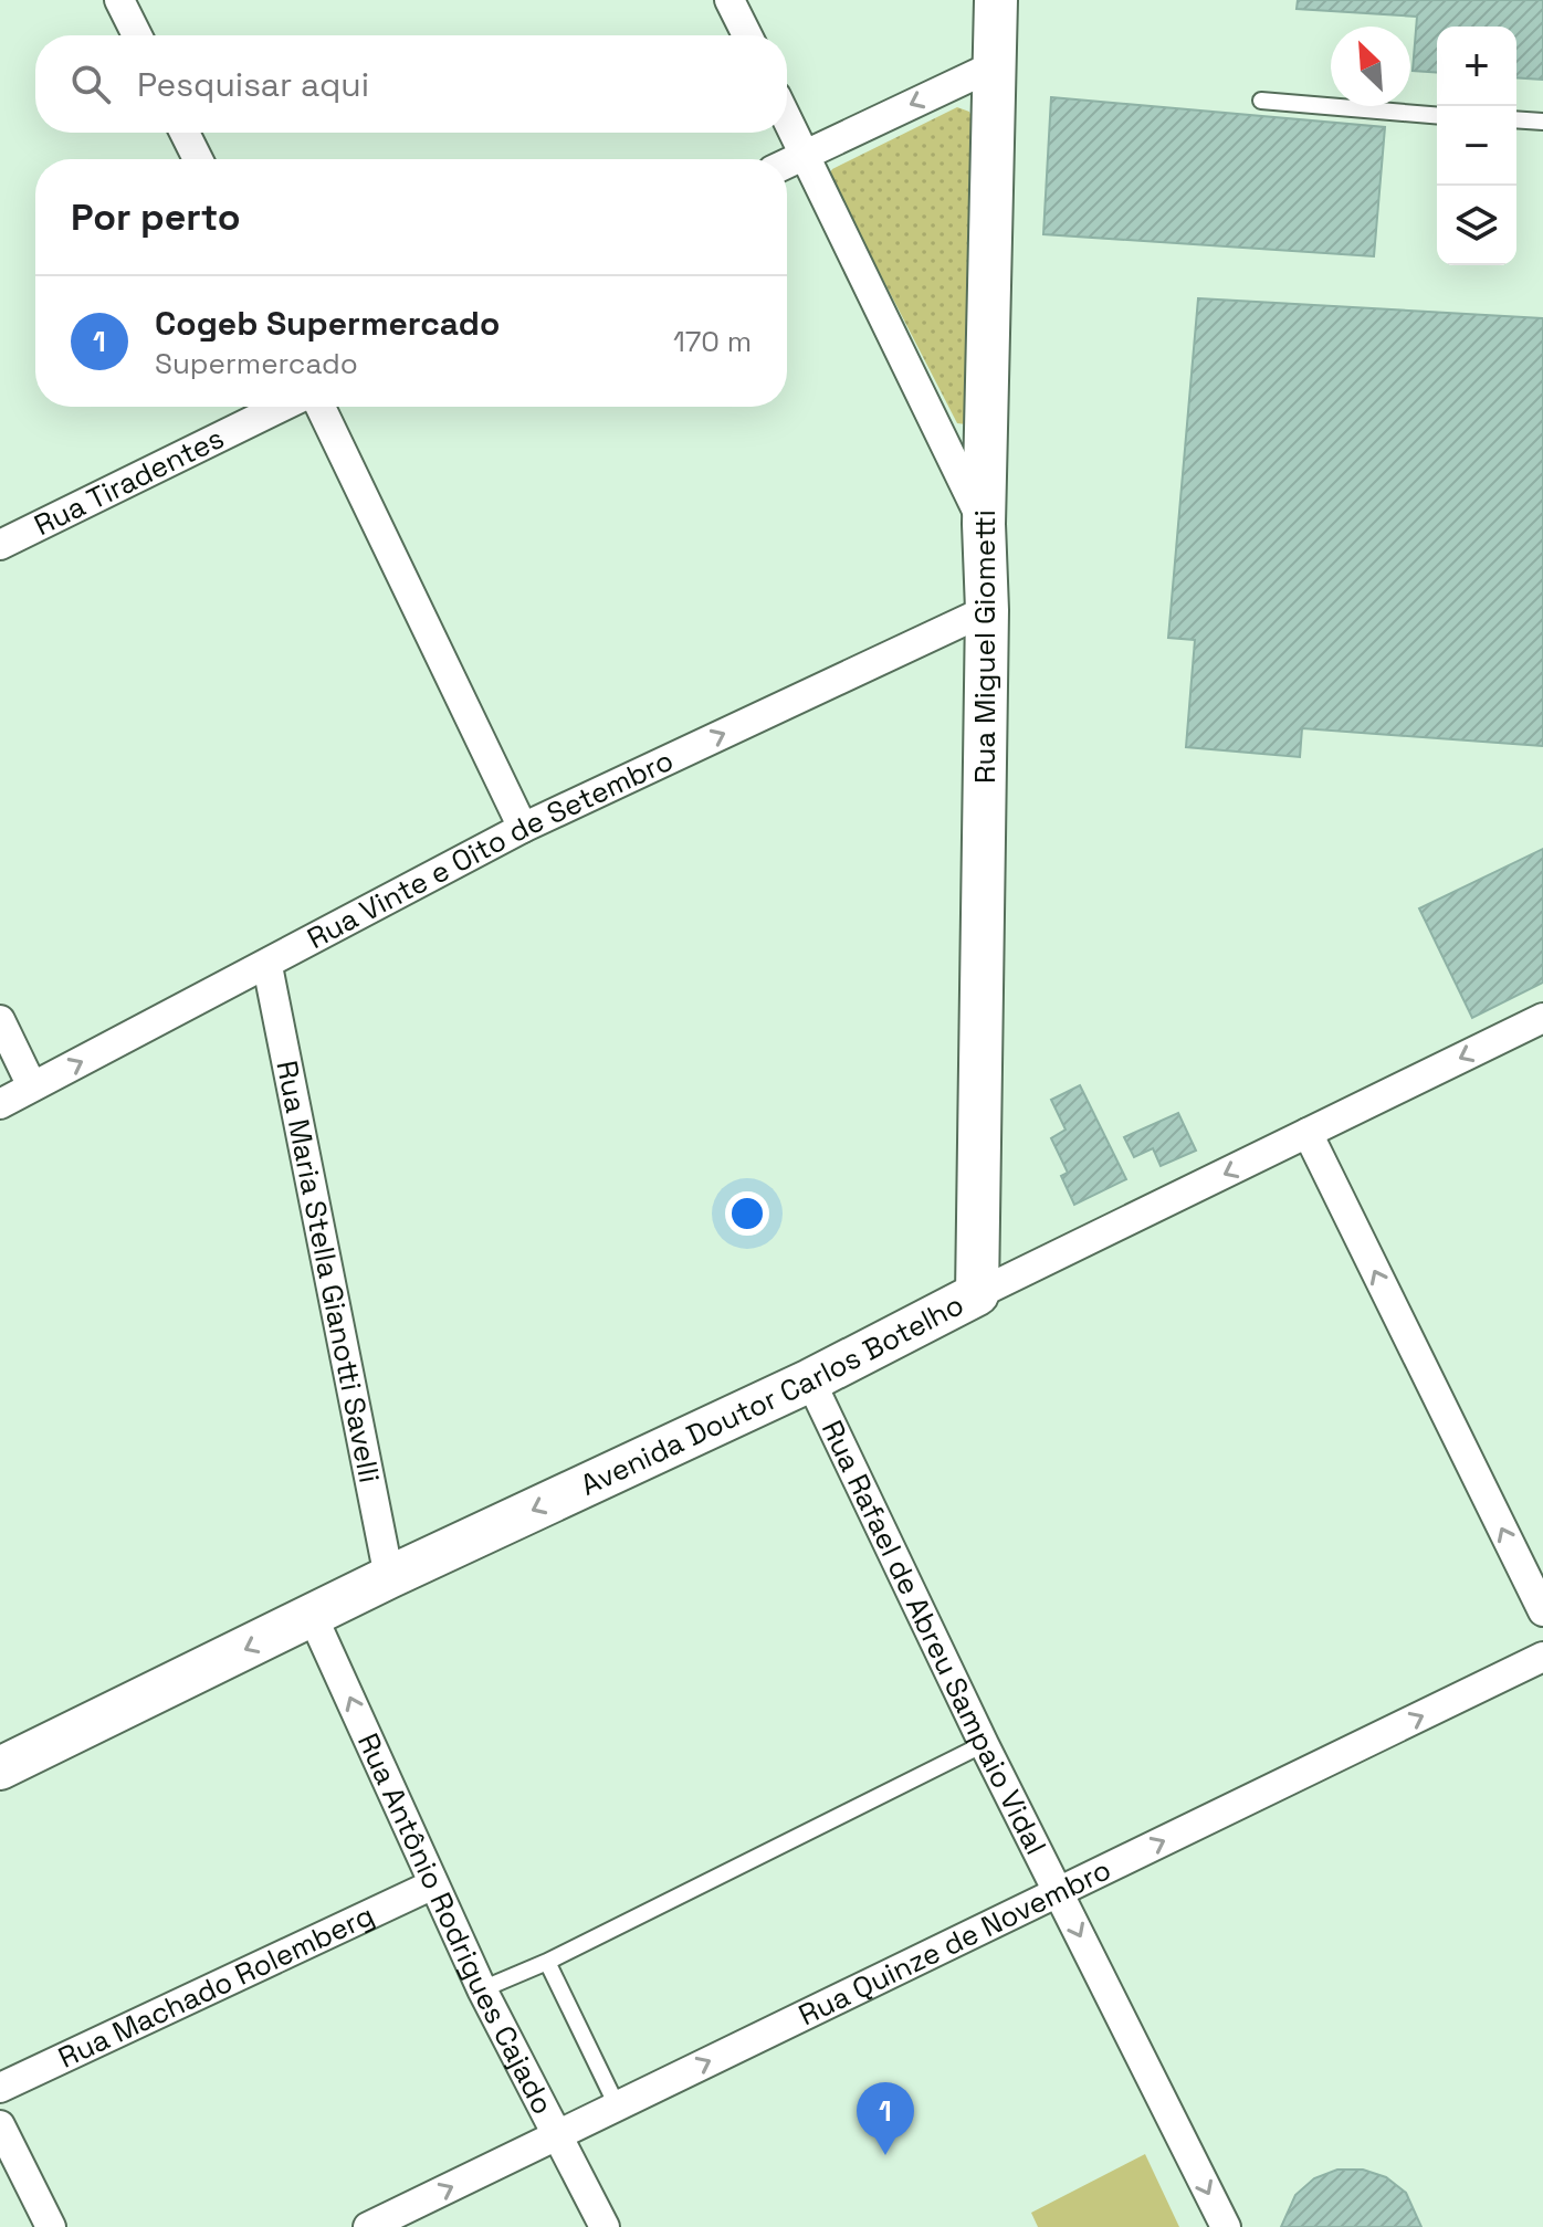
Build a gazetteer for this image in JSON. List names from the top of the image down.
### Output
{
  "streets": {
    "street": [
      "Rua Tiradentes",
      "Rua Miguel Giometti",
      "Rua Vinte e Oito de Setembro",
      "Rua Maria Stella Gianotti Savelli",
      "Avenida Doutor Carlos Botelho",
      "Rua Rafael de Abreu Sampaio Vidal",
      "Rua Antônio Rodrigues Cajado",
      "Rua Quinze de Novembro",
      "Rua Machado Rolemberg"
    ]
  },
  "crossings": [
    ["Rua Miguel Giometti", "Rua Vinte e Oito de Setembro"],
    ["Rua Miguel Giometti", "Avenida Doutor Carlos Botelho"],
    ["Rua Vinte e Oito de Setembro", "Rua Maria Stella Gianotti Savelli"],
    ["Rua Maria Stella Gianotti Savelli", "Avenida Doutor Carlos Botelho"],
    ["Avenida Doutor Carlos Botelho", "Rua Rafael de Abreu Sampaio Vidal"],
    ["Avenida Doutor Carlos Botelho", "Rua Antônio Rodrigues Cajado"],
    ["Rua Rafael de Abreu Sampaio Vidal", "Rua Quinze de Novembro"],
    ["Rua Antônio Rodrigues Cajado", "Rua Quinze de Novembro"],
    ["Rua Antônio Rodrigues Cajado", "Rua Machado Rolemberg"]
  ],
  "one_way": [
    "Rua Vinte e Oito de Setembro",
    "Avenida Doutor Carlos Botelho",
    "Rua Rafael de Abreu Sampaio Vidal",
    "Rua Antônio Rodrigues Cajado",
    "Rua Quinze de Novembro"
  ],
  "north": "top left",
  "page": {
    "map_buttons": ["+", "−"],
    "search": "Pesquisar aqui",
    "heading": "Por perto",
    "list": [
      {
        "mark": "1",
        "name": "Cogeb Supermercado",
        "note": "Supermercado",
        "value": "170 m"
      }
    ],
    "pins": "1"
  }
}
